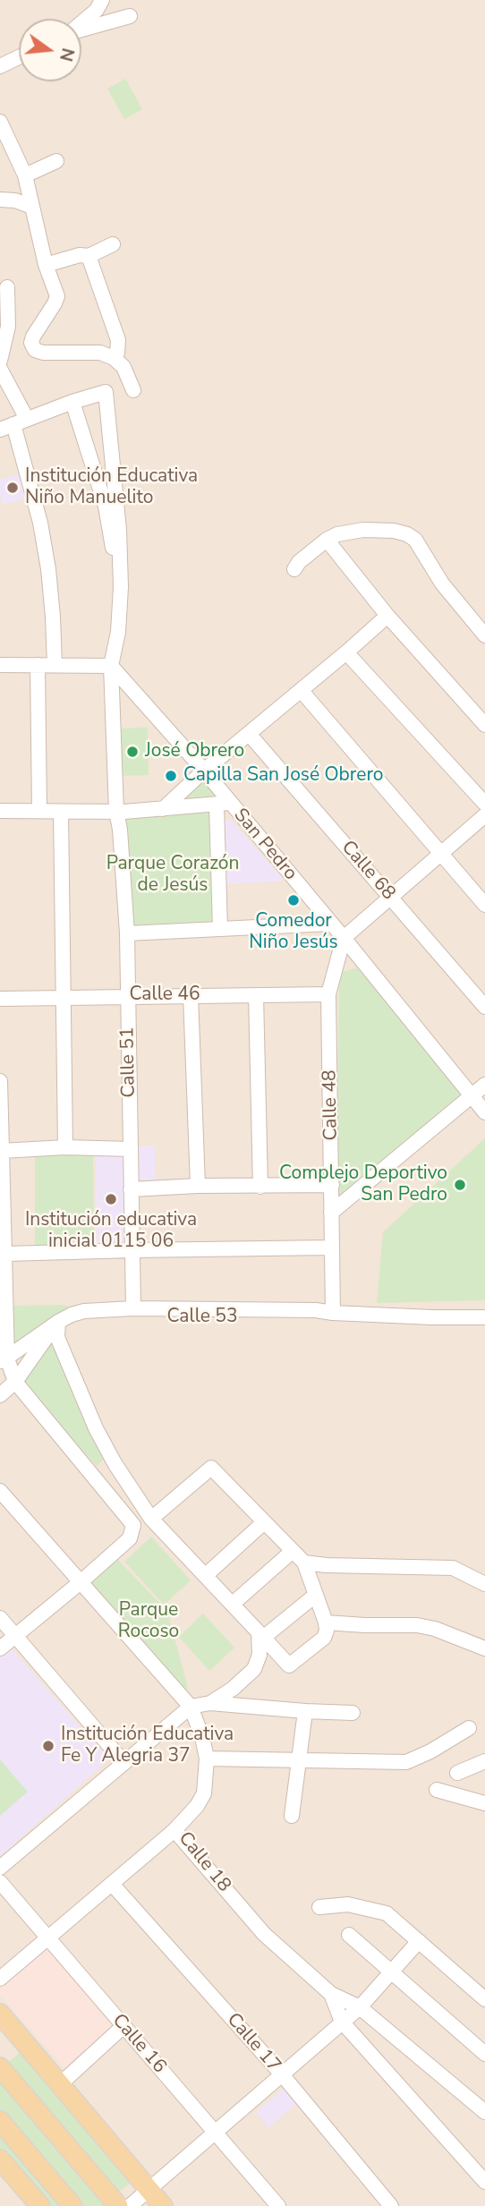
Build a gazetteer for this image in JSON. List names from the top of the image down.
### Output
{
  "streets": {
    "street": [
      "San Pedro",
      "Calle 68",
      "Calle 46",
      "Calle 51",
      "Calle 48",
      "Calle 53",
      "Calle 18",
      "Calle 17",
      "Calle 16"
    ]
  },
  "crossings": [
    ["San Pedro", "Calle 51"],
    ["San Pedro", "Calle 48"],
    ["Calle 46", "Calle 51"],
    ["Calle 46", "Calle 48"],
    ["Calle 51", "Calle 53"],
    ["Calle 48", "Calle 53"]
  ],
  "parks": ["Parque Corazón de Jesús", "Parque Rocoso"],
  "places": [
    "Institución Educativa Niño Manuelito",
    "José Obrero",
    "Capilla San José Obrero",
    "Comedor Niño Jesús",
    "Complejo Deportivo San Pedro",
    "Institución educativa inicial 0115 06",
    "Institución Educativa Fe Y Alegria 37"
  ],
  "north": "right"
}
